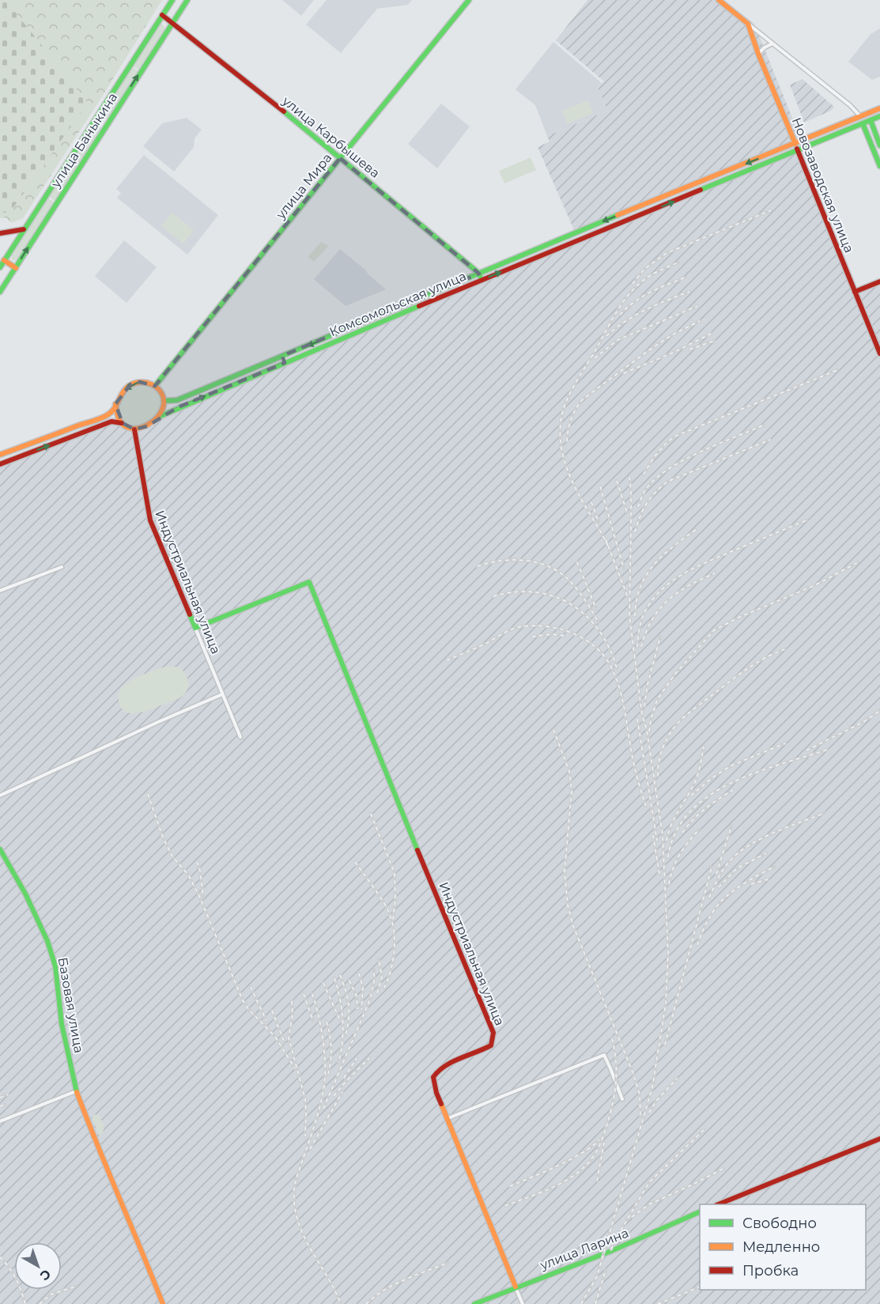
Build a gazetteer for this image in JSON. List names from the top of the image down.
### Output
{
  "streets": {
    "main road": [
      "улица Карбышева",
      "улица Баныкина",
      "Новозаводская улица",
      "улица Мира",
      "Комсомольская улица",
      "Индустриальная улица",
      "Базовая улица",
      "улица Ларина"
    ]
  },
  "crossings": [
    ["улица Карбышева", "улица Баныкина"],
    ["улица Карбышева", "улица Мира"],
    ["улица Карбышева", "Комсомольская улица"],
    ["Новозаводская улица", "Комсомольская улица"],
    ["улица Мира", "Комсомольская улица"],
    ["улица Мира", "Индустриальная улица"],
    ["Комсомольская улица", "Индустриальная улица"],
    ["Индустриальная улица", "улица Ларина"]
  ],
  "legend": ["Свободно", "Медленно", "Пробка"],
  "north": "bottom right"
}
